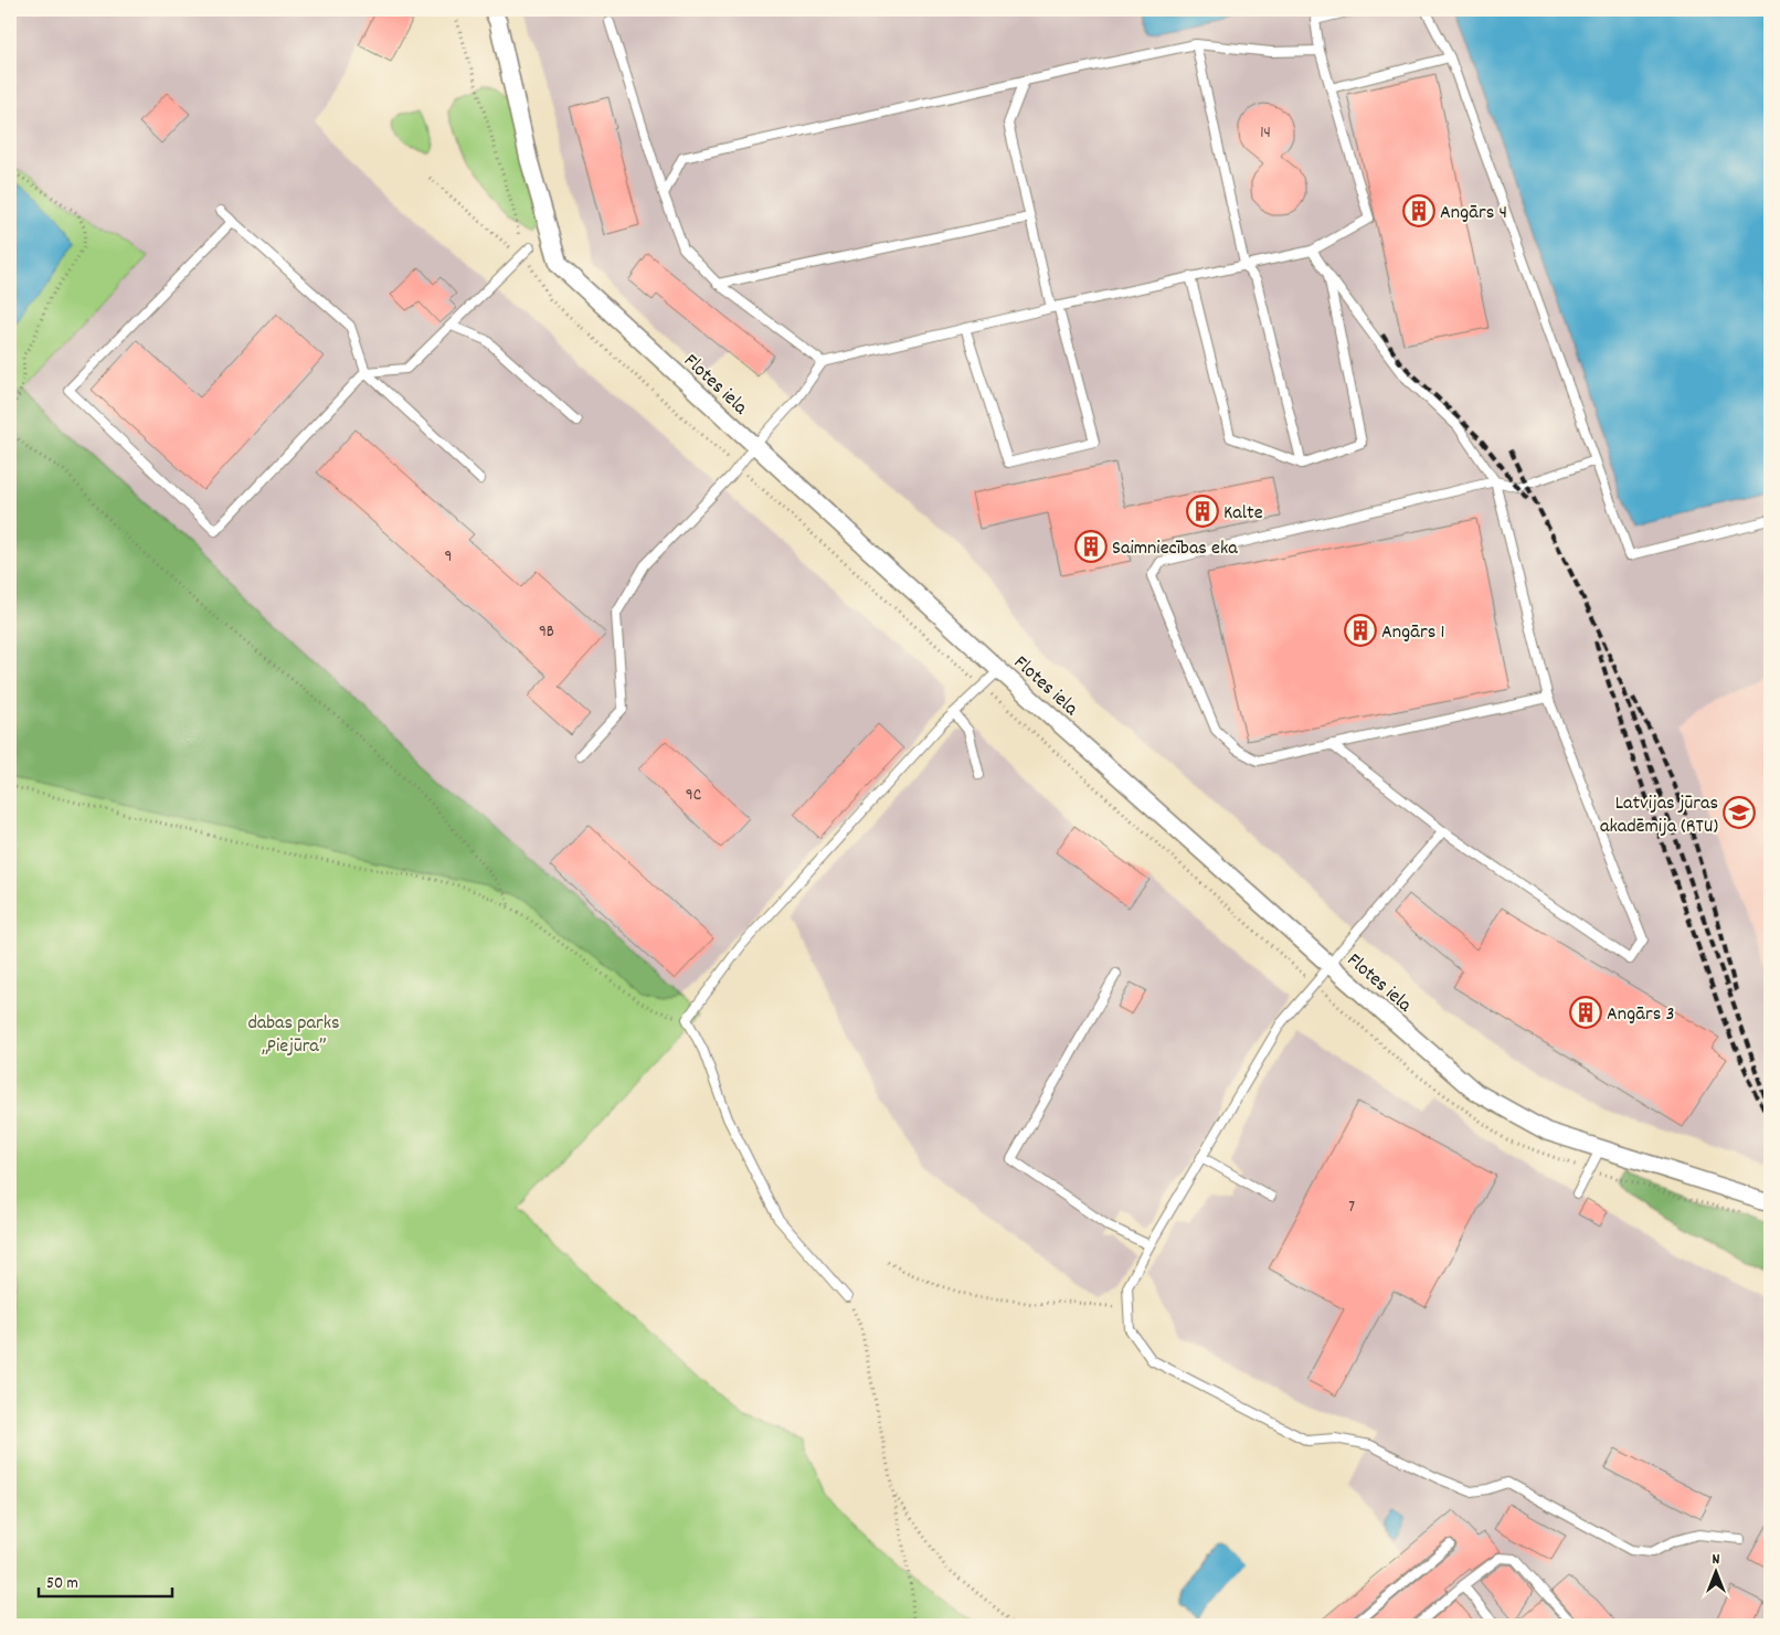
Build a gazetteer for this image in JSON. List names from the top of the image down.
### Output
{
  "streets": {
    "street": ["Flotes iela"]
  },
  "parks": ["dabas parks „Piejūra”"],
  "places": {
    "building": [
      "Angārs 4",
      "Kalte",
      "Saimniecības eka",
      "Angārs 1",
      "Angārs 3"
    ],
    "school or university": ["Latvijas jūras akadēmija (RTU)"]
  },
  "house_numbers": [
    "14",
    "9",
    "9B",
    "9C",
    "7"
  ],
  "scale_bar": "50 m",
  "north": "top"
}
